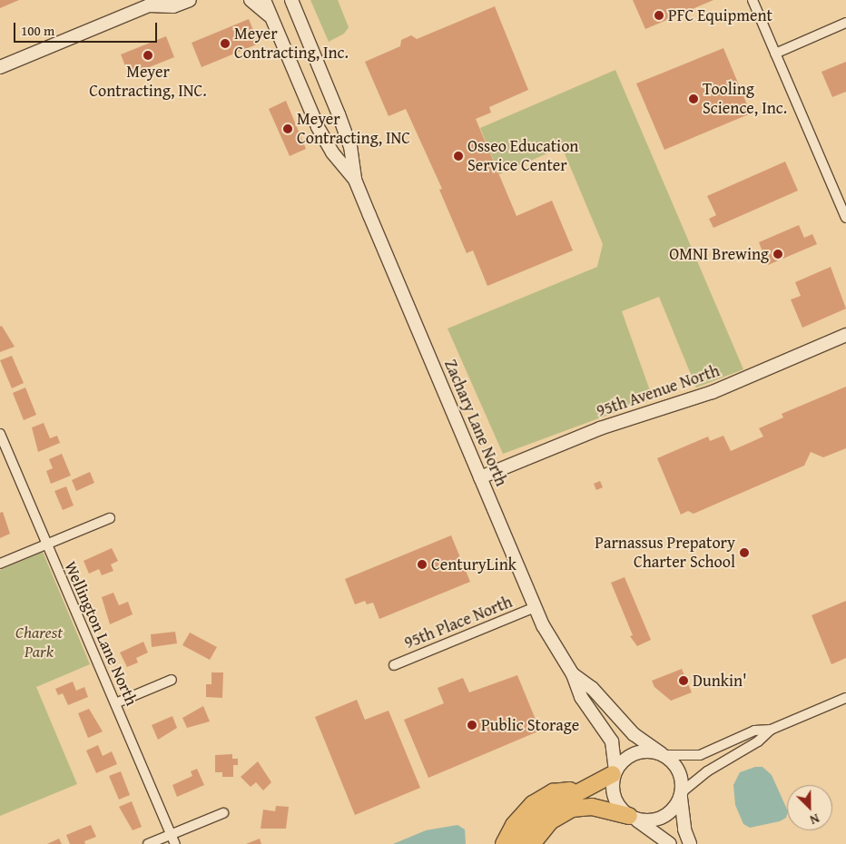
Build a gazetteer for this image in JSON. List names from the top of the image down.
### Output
{
  "streets": {
    "main road": ["95th Avenue North", "Zachary Lane North"],
    "street": ["95th Place North", "Wellington Lane North"]
  },
  "crossings": [
    ["95th Avenue North", "Zachary Lane North"],
    ["Zachary Lane North", "95th Place North"]
  ],
  "parks": ["Charest Park"],
  "places": [
    "PFC Equipment",
    "Meyer Contracting, Inc.",
    "Meyer Contracting, INC.",
    "Tooling Science, Inc.",
    "Meyer Contracting, INC",
    "Osseo Education Service Center",
    "OMNI Brewing",
    "Parnassus Prepatory Charter School",
    "CenturyLink",
    "Dunkin'",
    "Public Storage"
  ],
  "scale_bar": "100 m",
  "north": "bottom right"
}
